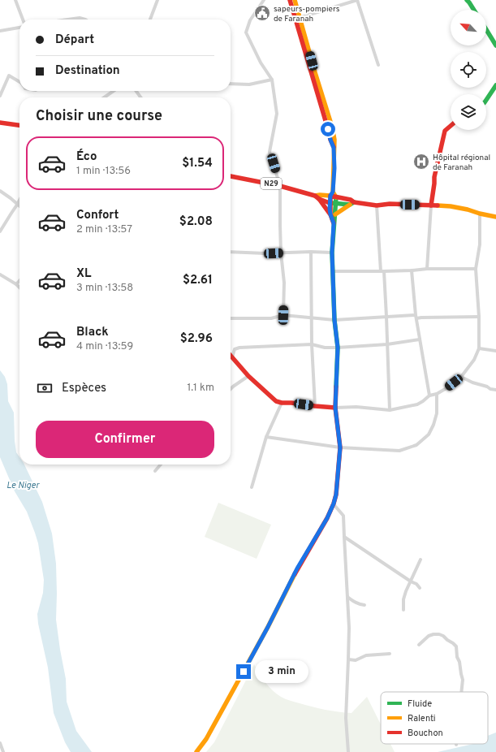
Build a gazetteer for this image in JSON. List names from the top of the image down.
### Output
{
  "streets": {
    "main road": ["N29"]
  },
  "water": ["Le Niger"],
  "places": {
    "public building": ["sapeurs-pompiers de Faranah"],
    "hospital": ["Hôpital régional de Faranah"]
  },
  "legend": ["Fluide", "Ralenti", "Bouchon"],
  "north": "top left",
  "page": {
    "banner": ["Départ", "Destination"],
    "heading": "Choisir une course",
    "list": [
      {
        "name": "Éco",
        "note": "1 min · 13:56",
        "value": "$1.54"
      },
      {
        "name": "Confort",
        "note": "2 min · 13:57",
        "value": "$2.08"
      },
      {
        "name": "XL",
        "note": "3 min · 13:58",
        "value": "$2.61"
      },
      {
        "name": "Black",
        "note": "4 min · 13:59",
        "value": "$2.96"
      }
    ],
    "pay": ["Espèces", "1.1 km"],
    "buttons": "Confirmer",
    "bubble": "3 min"
  }
}
